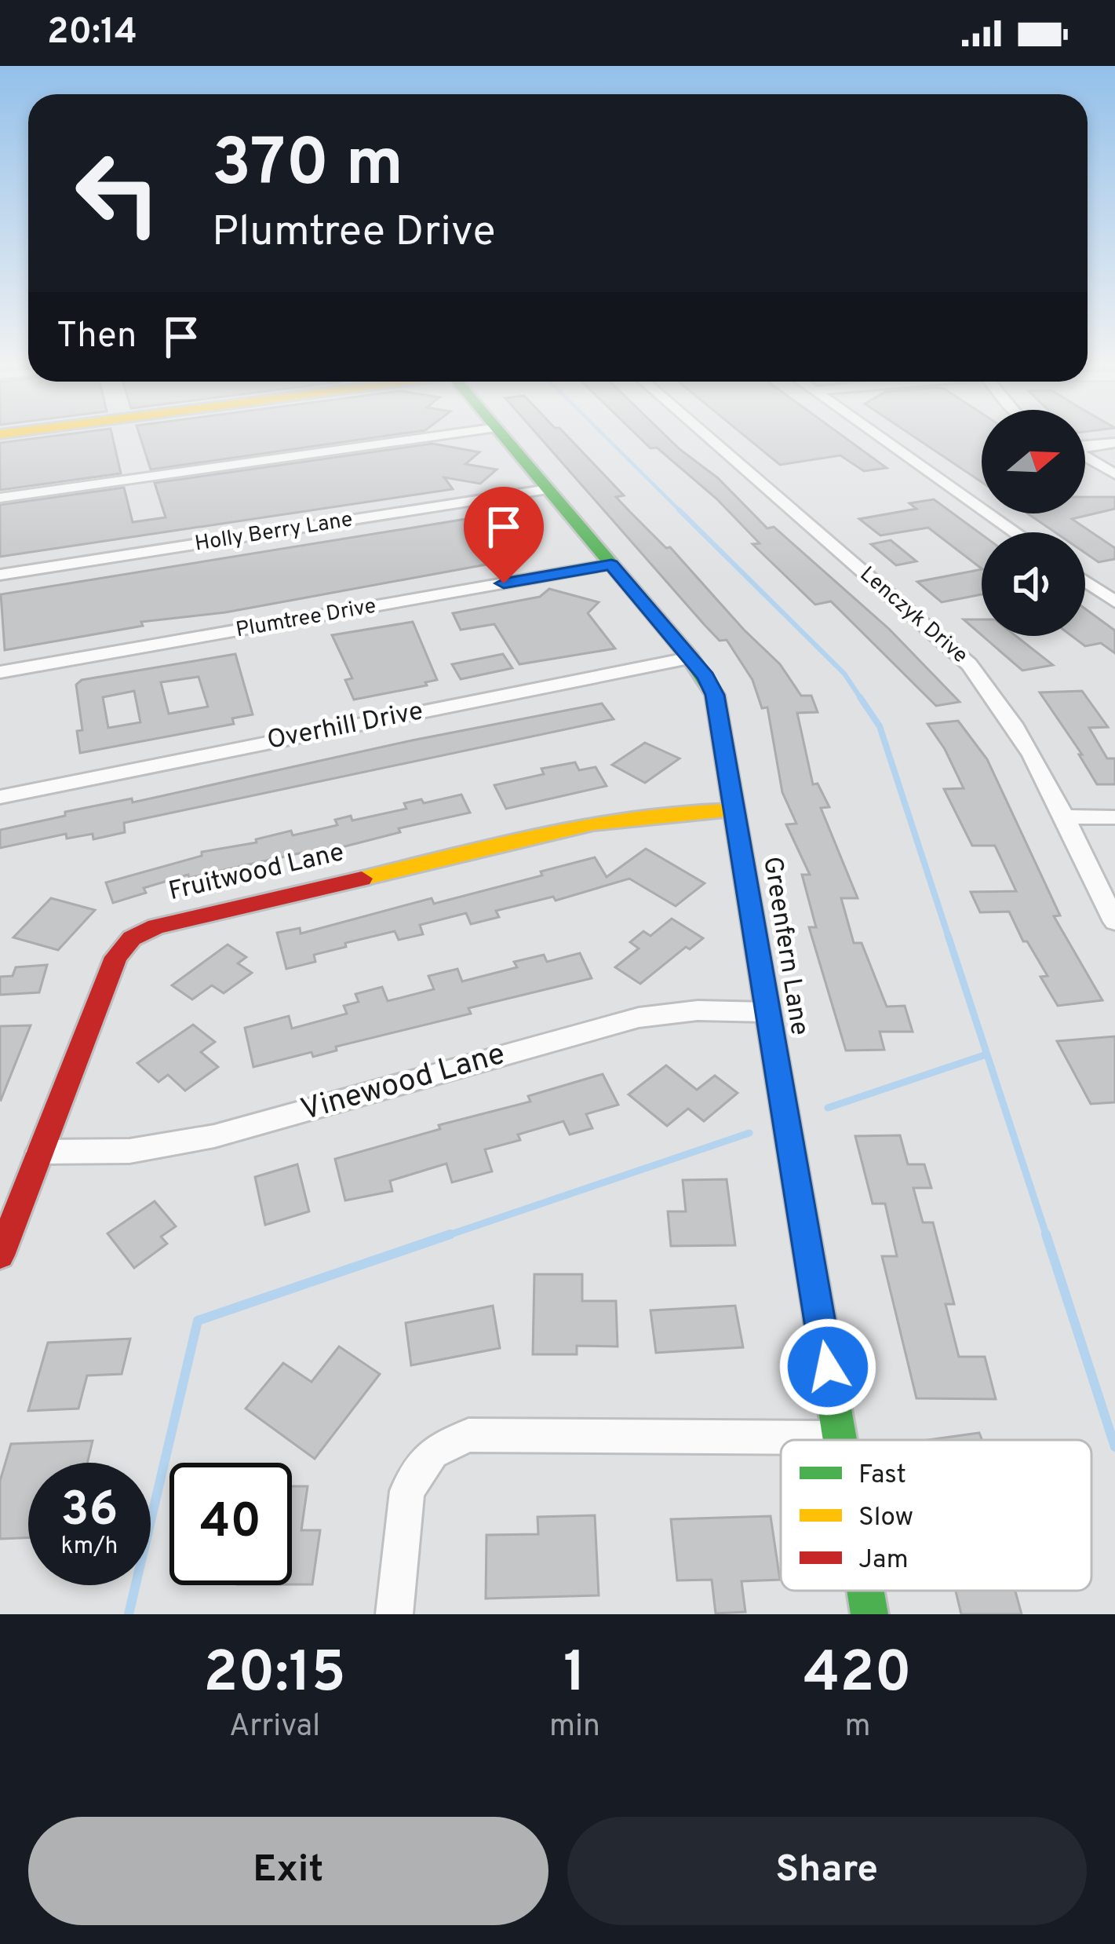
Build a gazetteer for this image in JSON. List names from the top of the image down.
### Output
{
  "streets": {
    "street": [
      "Holly Berry Lane",
      "Lenczyk Drive",
      "Plumtree Drive",
      "Overhill Drive",
      "Fruitwood Lane",
      "Greenfern Lane",
      "Vinewood Lane"
    ]
  },
  "crossings": [
    ["Holly Berry Lane", "Greenfern Lane"],
    ["Plumtree Drive", "Greenfern Lane"],
    ["Overhill Drive", "Greenfern Lane"],
    ["Fruitwood Lane", "Greenfern Lane"],
    ["Fruitwood Lane", "Vinewood Lane"],
    ["Greenfern Lane", "Vinewood Lane"]
  ],
  "legend": ["Fast", "Slow", "Jam"],
  "north": "right",
  "page": {
    "status": "20:14",
    "turn": ["370 m", "Plumtree Drive"],
    "then": "Then",
    "speed": "36 km/h",
    "limit": "40",
    "eta": [
      "20:15",
      "Arrival",
      "1",
      "min",
      "420",
      "m"
    ],
    "buttons": ["Exit", "Share"]
  }
}
